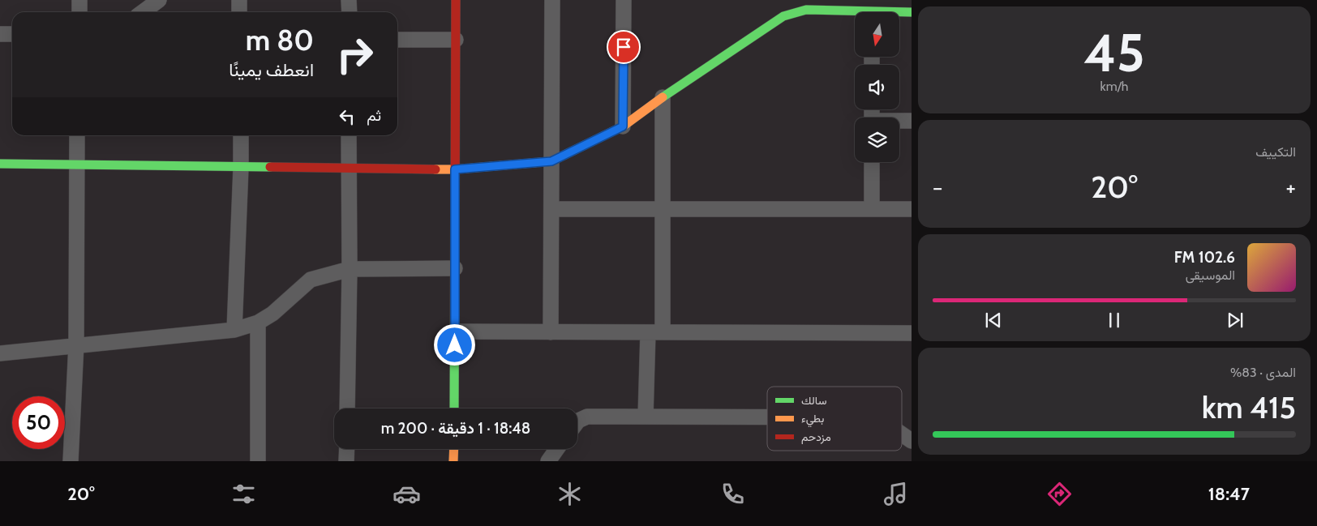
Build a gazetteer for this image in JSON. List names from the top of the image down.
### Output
{
  "legend": ["سالك", "بطيء", "مزدحم"],
  "north": "bottom",
  "page": {
    "tile": [
      ["45", "km/h"],
      "التكييف",
      ["المدى · 83%", "415 km"]
    ],
    "turn": ["80 m", "انعطف يمينًا"],
    "then": "ثم",
    "heat": ["−", "20°", "+"],
    "song": ["102.6 FM", "الموسيقى"],
    "limit": "50",
    "trip": "18:48 · 1 دقيقة · 200 m",
    "tabs": ["18:47", "20°"]
  }
}
